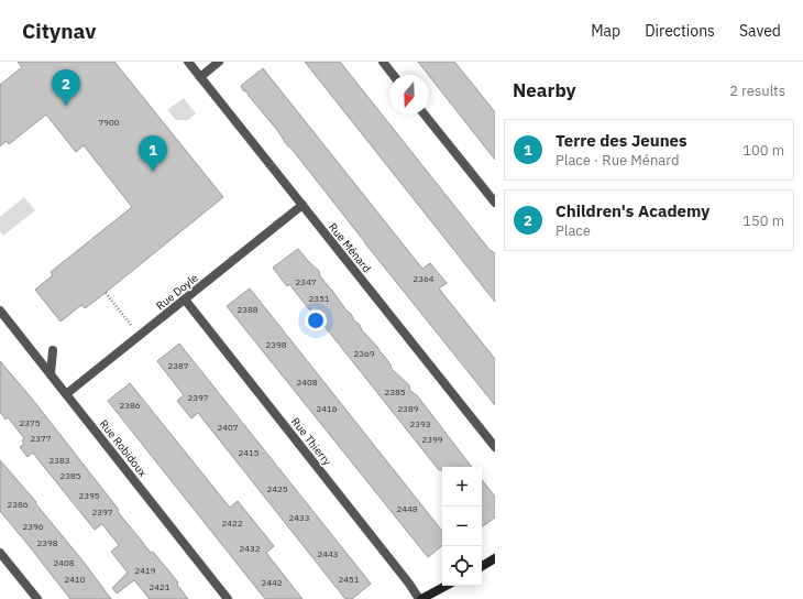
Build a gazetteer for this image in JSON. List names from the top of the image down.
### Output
{
  "streets": {
    "street": [
      "Rue Ménard",
      "Rue Doyle",
      "Rue Thierry",
      "Rue Robidoux"
    ]
  },
  "crossings": [
    ["Rue Ménard", "Rue Doyle"],
    ["Rue Doyle", "Rue Thierry"],
    ["Rue Doyle", "Rue Robidoux"]
  ],
  "house_numbers": [
    "7900",
    "2364",
    "2347",
    "2351",
    "2388",
    "2398",
    "2369",
    "2387",
    "2408",
    "2385",
    "2397",
    "2386",
    "2416",
    "2389",
    "2375",
    "2393",
    "2407",
    "2377",
    "2399",
    "2415",
    "2383",
    "2385",
    "2425",
    "2395",
    "2386",
    "2448",
    "2397",
    "2433",
    "2422",
    "2396",
    "2398",
    "2432",
    "2443",
    "2408",
    "2419",
    "2410",
    "2451",
    "2442",
    "2421"
  ],
  "north": "bottom",
  "page": {
    "header": "Citynav",
    "nav": ["Map", "Directions", "Saved"],
    "heading": ["Nearby", "2 results"],
    "pins": ["2", "1"],
    "list": [
      {
        "mark": "1",
        "name": "Terre des Jeunes",
        "note": "Place · Rue Ménard",
        "value": "100 m"
      },
      {
        "mark": "2",
        "name": "Children's Academy",
        "note": "Place",
        "value": "150 m"
      }
    ],
    "map_buttons": ["+", "−"]
  }
}
